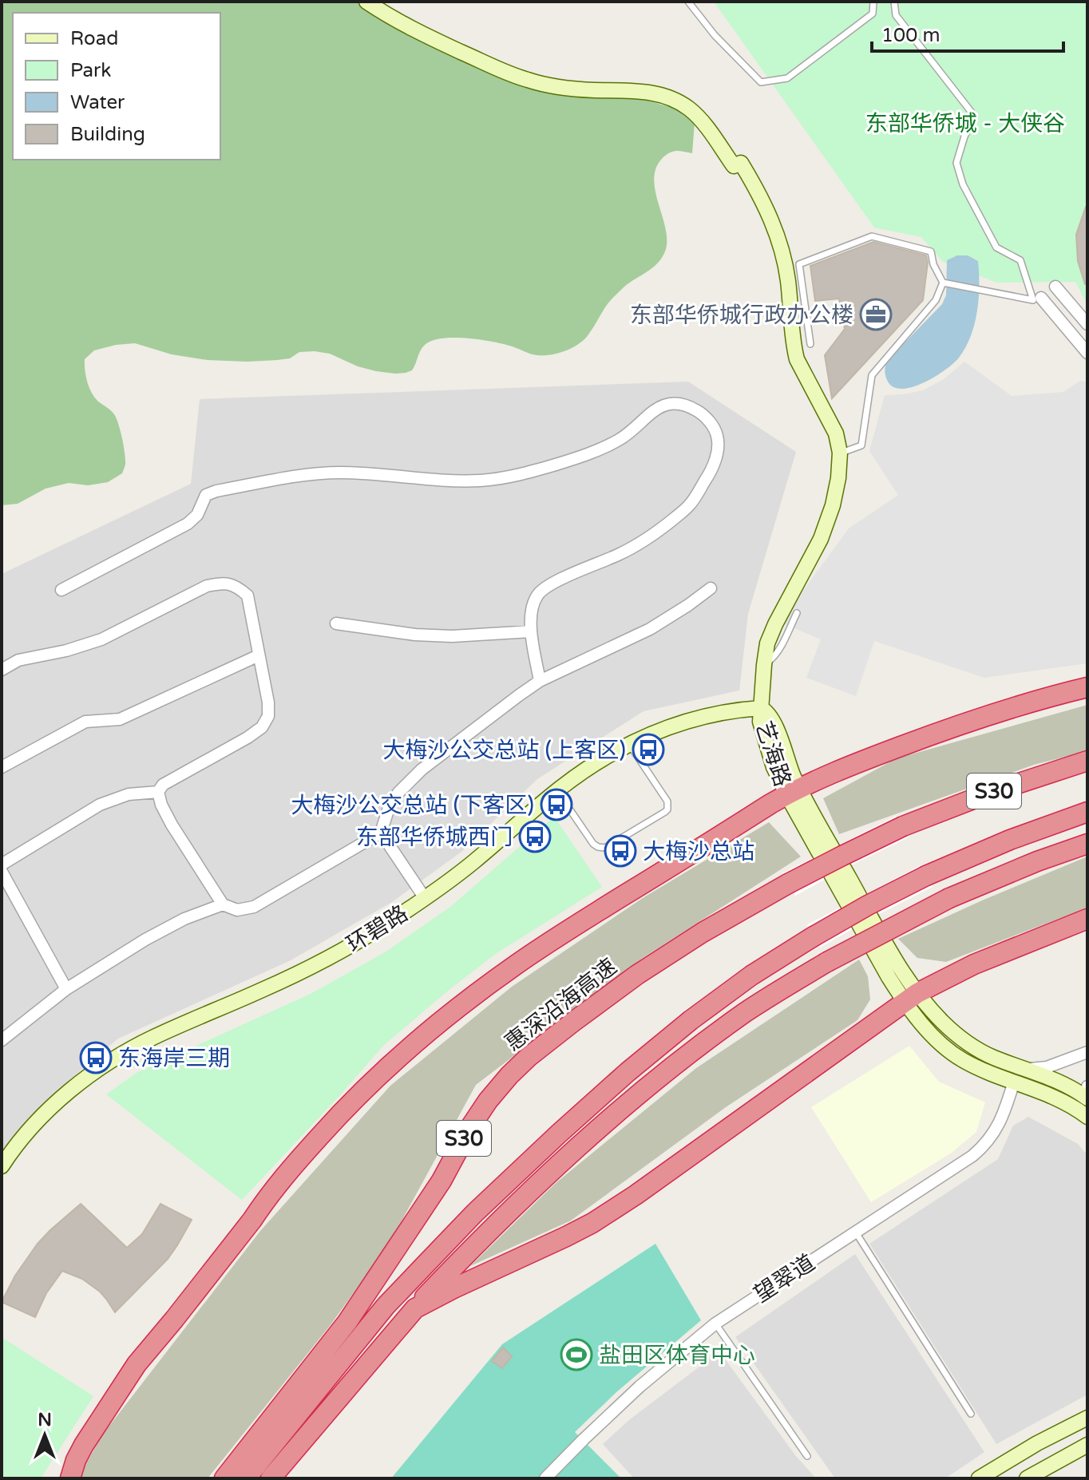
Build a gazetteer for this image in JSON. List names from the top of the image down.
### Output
{
  "streets": {
    "highway": ["S30", "惠深沿海高速"],
    "street": ["艺海路", "环碧路", "望翠道"]
  },
  "crossings": [
    ["艺海路", "环碧路"],
    ["艺海路", "望翠道"]
  ],
  "parks": ["东部华侨城 - 大侠谷"],
  "places": {
    "office": ["东部华侨城行政办公楼"],
    "bus stop": [
      "大梅沙公交总站 (上客区)",
      "大梅沙公交总站 (下客区)",
      "东部华侨城西门",
      "大梅沙总站",
      "东海岸三期"
    ],
    "sports": ["盐田区体育中心"]
  },
  "legend": [
    "Road",
    "Park",
    "Water",
    "Building"
  ],
  "scale_bar": "100 m",
  "north": "top"
}
